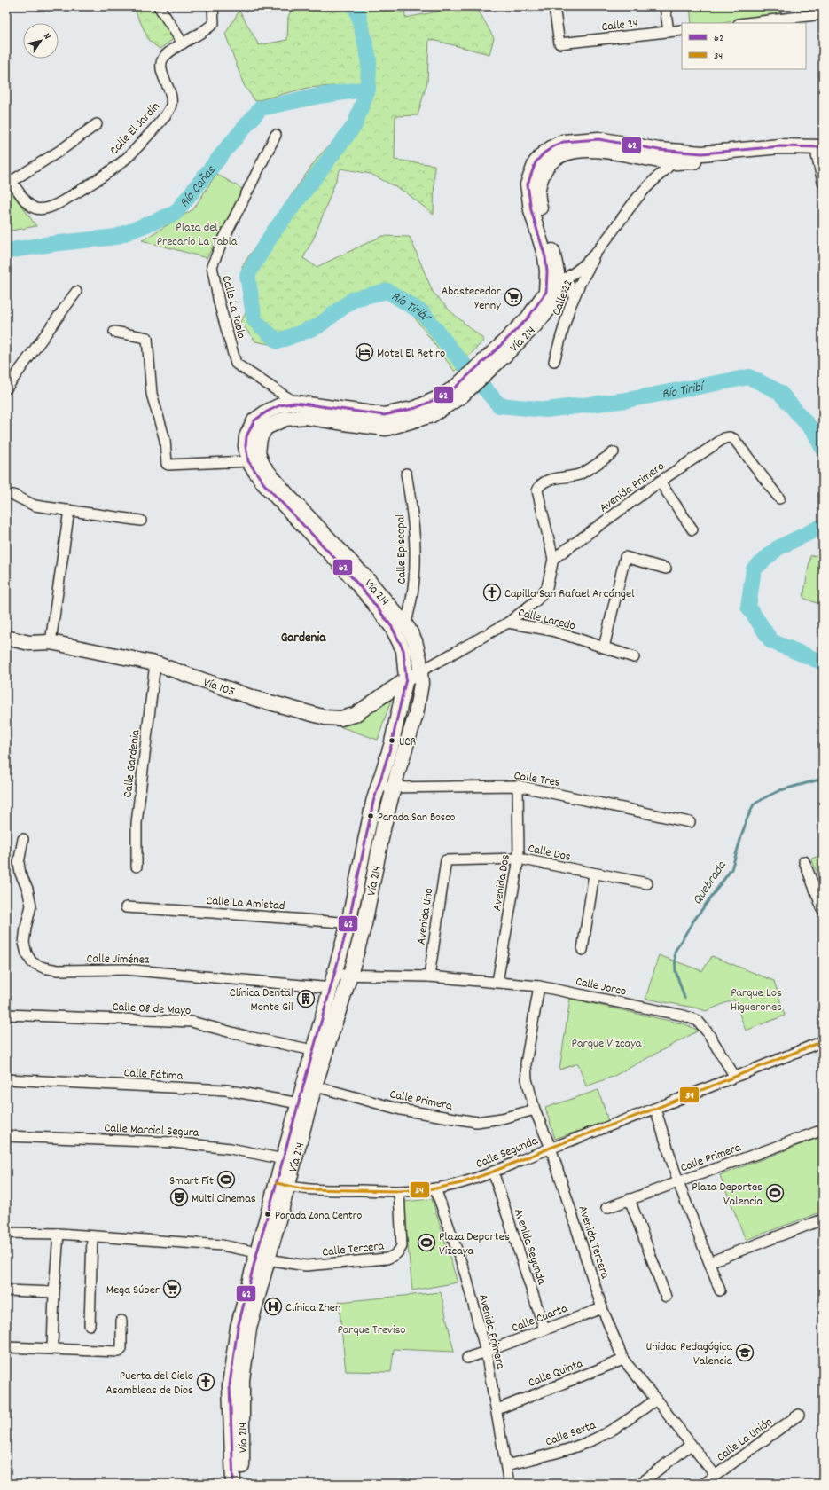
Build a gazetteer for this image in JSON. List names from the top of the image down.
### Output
{
  "streets": {
    "main road": ["Vía 214", "Vía 105"],
    "street": [
      "Calle 24",
      "Calle El Jardín",
      "Calle 22",
      "Calle La Tabla",
      "Avenida Primera",
      "Calle Episcopal",
      "Calle Laredo",
      "Calle Gardenia",
      "Calle Tres",
      "Calle Dos",
      "Avenida Dos",
      "Calle La Amistad",
      "Avenida Uno",
      "Calle Jiménez",
      "Calle Jorco",
      "Calle 08 de Mayo",
      "Calle Fátima",
      "Calle Primera",
      "Calle Marcial Segura",
      "Calle Segunda",
      "Avenida Tercera",
      "Avenida Segunda",
      "Calle Tercera",
      "Calle Cuarta",
      "Calle Quinta",
      "Calle Sexta",
      "Calle La Unión"
    ]
  },
  "crossings": [
    ["Calle 22", "Vía 214"],
    ["Calle La Tabla", "Vía 214"],
    ["Vía 214", "Calle Episcopal"],
    ["Vía 214", "Calle Laredo"],
    ["Vía 214", "Vía 105"],
    ["Vía 214", "Calle Tres"],
    ["Vía 214", "Calle La Amistad"],
    ["Vía 214", "Calle Jiménez"],
    ["Vía 214", "Calle Jorco"],
    ["Vía 214", "Calle 08 de Mayo"],
    ["Vía 214", "Calle Fátima"],
    ["Vía 214", "Calle Primera"],
    ["Vía 214", "Calle Marcial Segura"],
    ["Vía 214", "Calle Segunda"],
    ["Vía 214", "Calle Tercera"],
    ["Avenida Primera", "Calle Segunda"],
    ["Avenida Primera", "Calle Cuarta"],
    ["Avenida Primera", "Calle Quinta"],
    ["Avenida Primera", "Calle Sexta"],
    ["Calle Laredo", "Vía 105"],
    ["Vía 105", "Calle Gardenia"],
    ["Calle Tres", "Avenida Dos"],
    ["Calle Dos", "Avenida Dos"],
    ["Calle Dos", "Avenida Uno"],
    ["Avenida Dos", "Calle Jorco"],
    ["Avenida Uno", "Calle Jorco"],
    ["Calle Jiménez", "Calle Jorco"],
    ["Calle Jorco", "Calle Segunda"],
    ["Calle Jorco", "Avenida Tercera"],
    ["Calle Primera", "Avenida Tercera"],
    ["Calle Segunda", "Avenida Tercera"],
    ["Calle Segunda", "Avenida Segunda"],
    ["Calle Segunda", "Calle Tercera"],
    ["Avenida Tercera", "Calle Cuarta"],
    ["Avenida Tercera", "Calle Quinta"],
    ["Avenida Tercera", "Calle Sexta"],
    ["Avenida Tercera", "Calle La Unión"],
    ["Avenida Segunda", "Calle Cuarta"]
  ],
  "districts": ["Gardenia"],
  "water": ["Río Cañas", "Río Tiribí", "Quebrada"],
  "parks": [
    "Plaza del Precario La Tabla",
    "Parque Los Higuerones",
    "Parque Vizcaya",
    "Parque Treviso"
  ],
  "places": {
    "supermarket": ["Abastecedor Yenny", "Mega Súper"],
    "hotel": ["Motel El Retiro"],
    "church": ["Capilla San Rafael Arcángel", "Puerta del Cielo Asambleas de Dios"],
    "other": ["UCR", "Parada San Bosco", "Parada Zona Centro"],
    "building": ["Clínica Dental Monte Gil"],
    "sports": ["Smart Fit", "Plaza Deportes Valencia", "Plaza Deportes Vizcaya"],
    "theatre": ["Multi Cinemas"],
    "hospital": ["Clínica Zhen"],
    "school or university": ["Unidad Pedagógica Valencia"]
  },
  "lines": ["transit line 62", "transit line 34"],
  "legend": ["62", "34"],
  "north": "top right"
}
